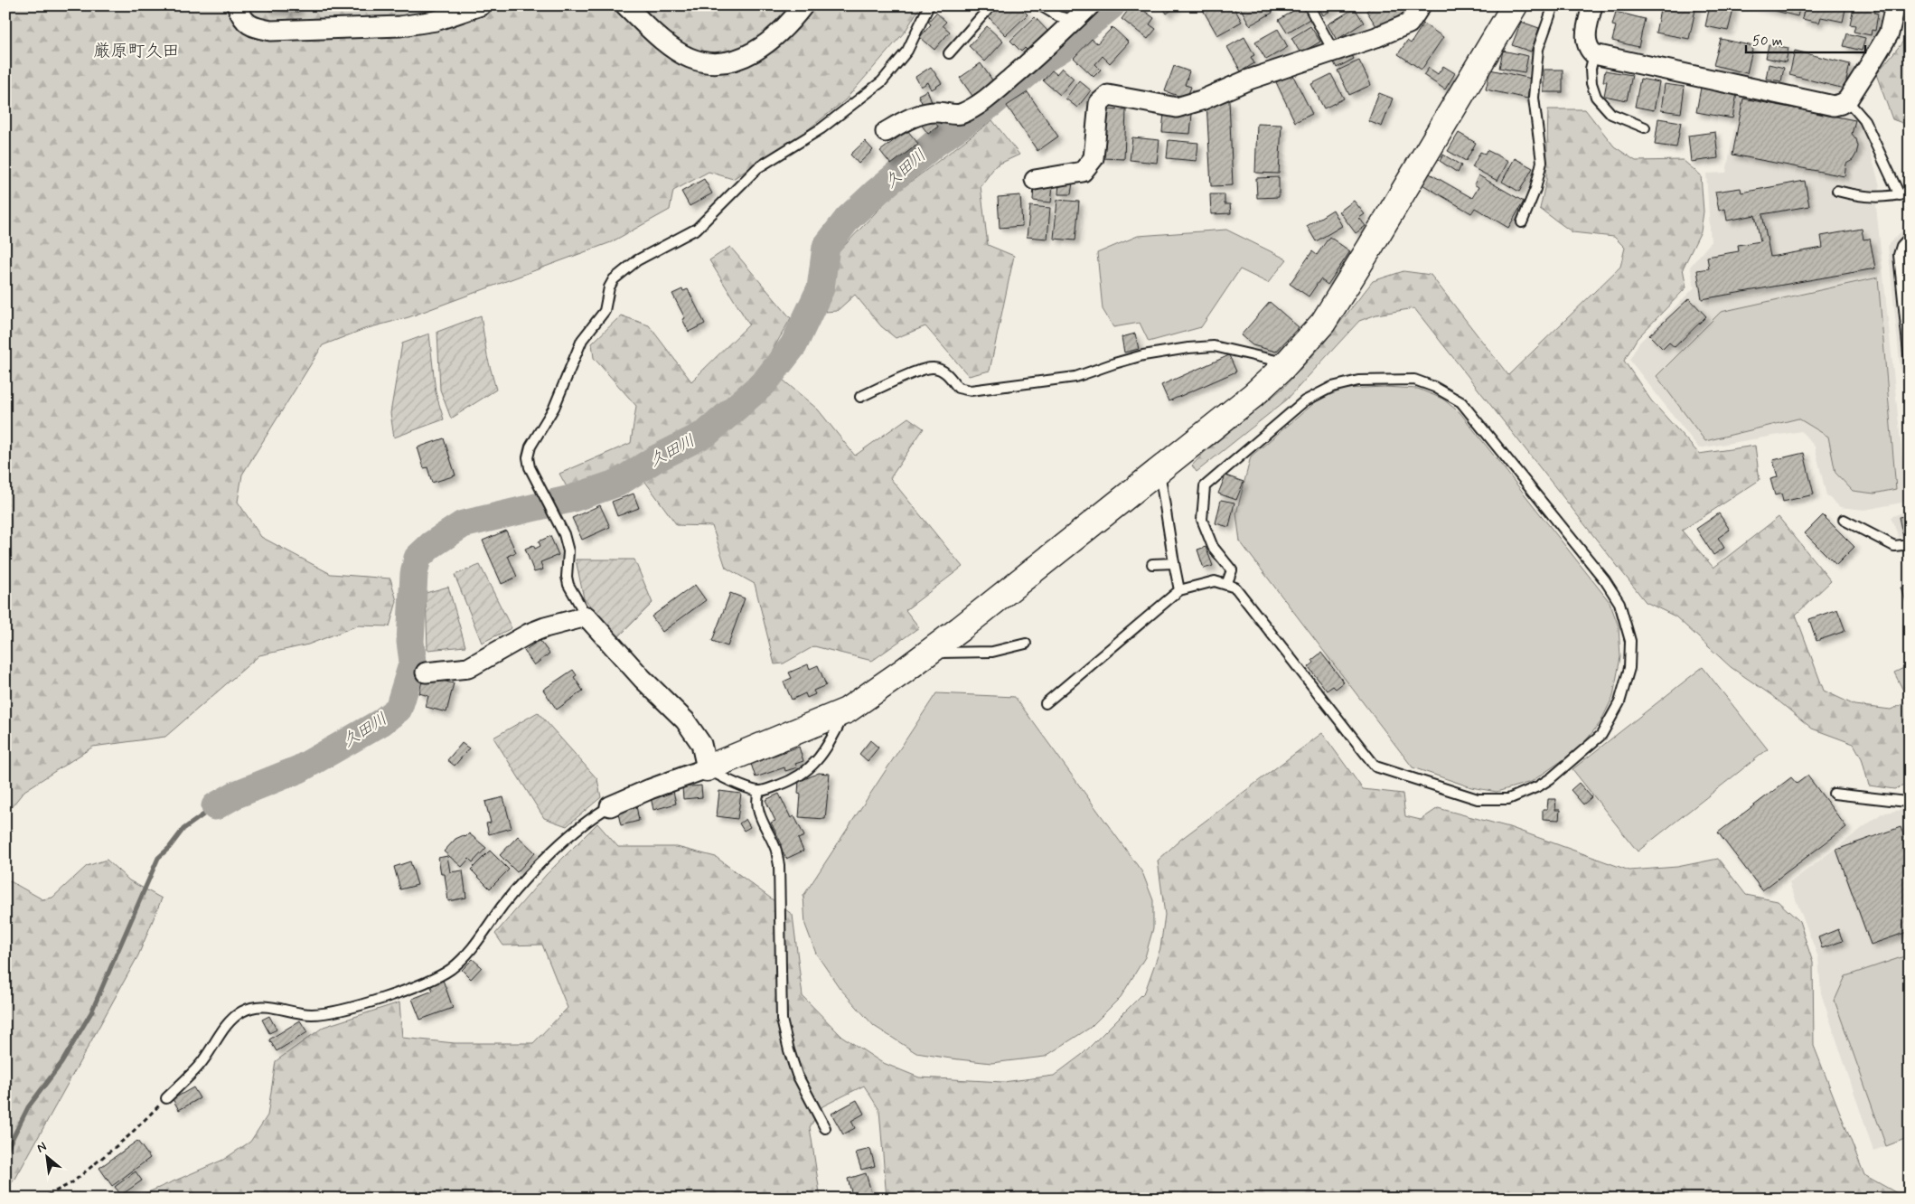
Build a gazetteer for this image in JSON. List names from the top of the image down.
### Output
{
  "districts": ["厳原町久田"],
  "water": ["久田川"],
  "scale_bar": "50 m",
  "north": "top left"
}
